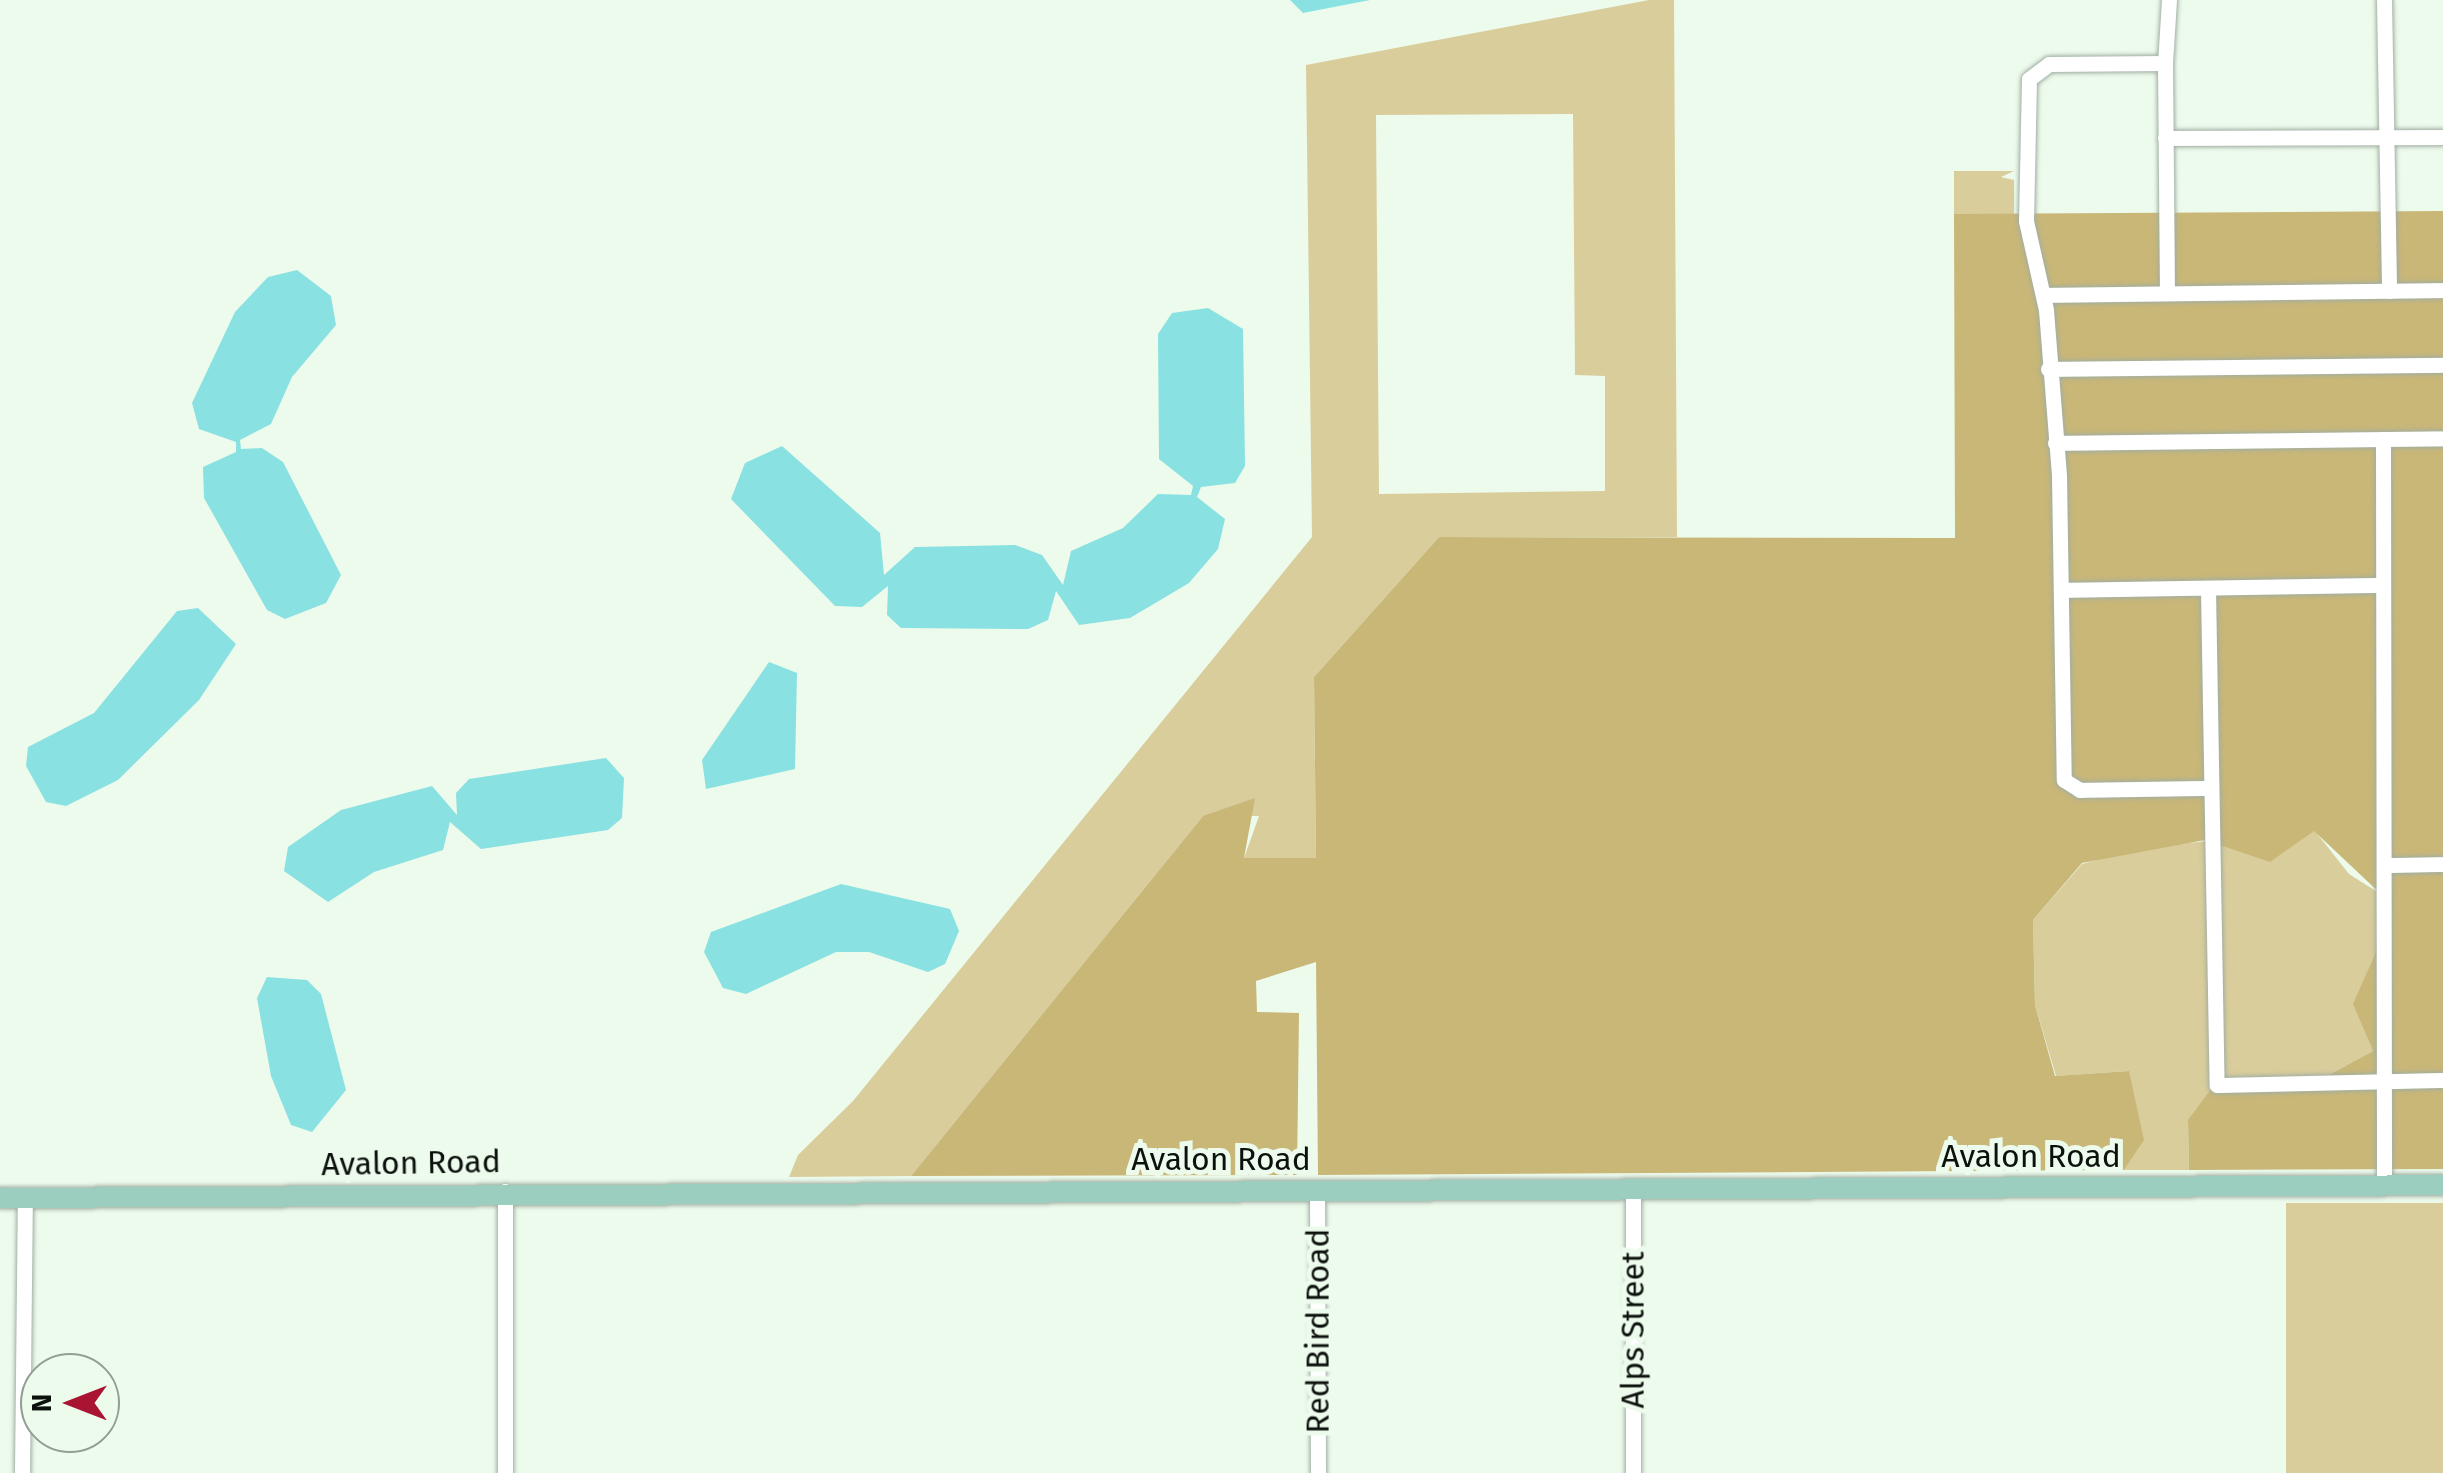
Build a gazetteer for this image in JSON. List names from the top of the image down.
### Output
{
  "streets": {
    "main road": ["Avalon Road"],
    "street": ["Alps Street", "Red Bird Road"]
  },
  "crossings": [
    ["Avalon Road", "Alps Street"],
    ["Avalon Road", "Red Bird Road"]
  ],
  "north": "left"
}
